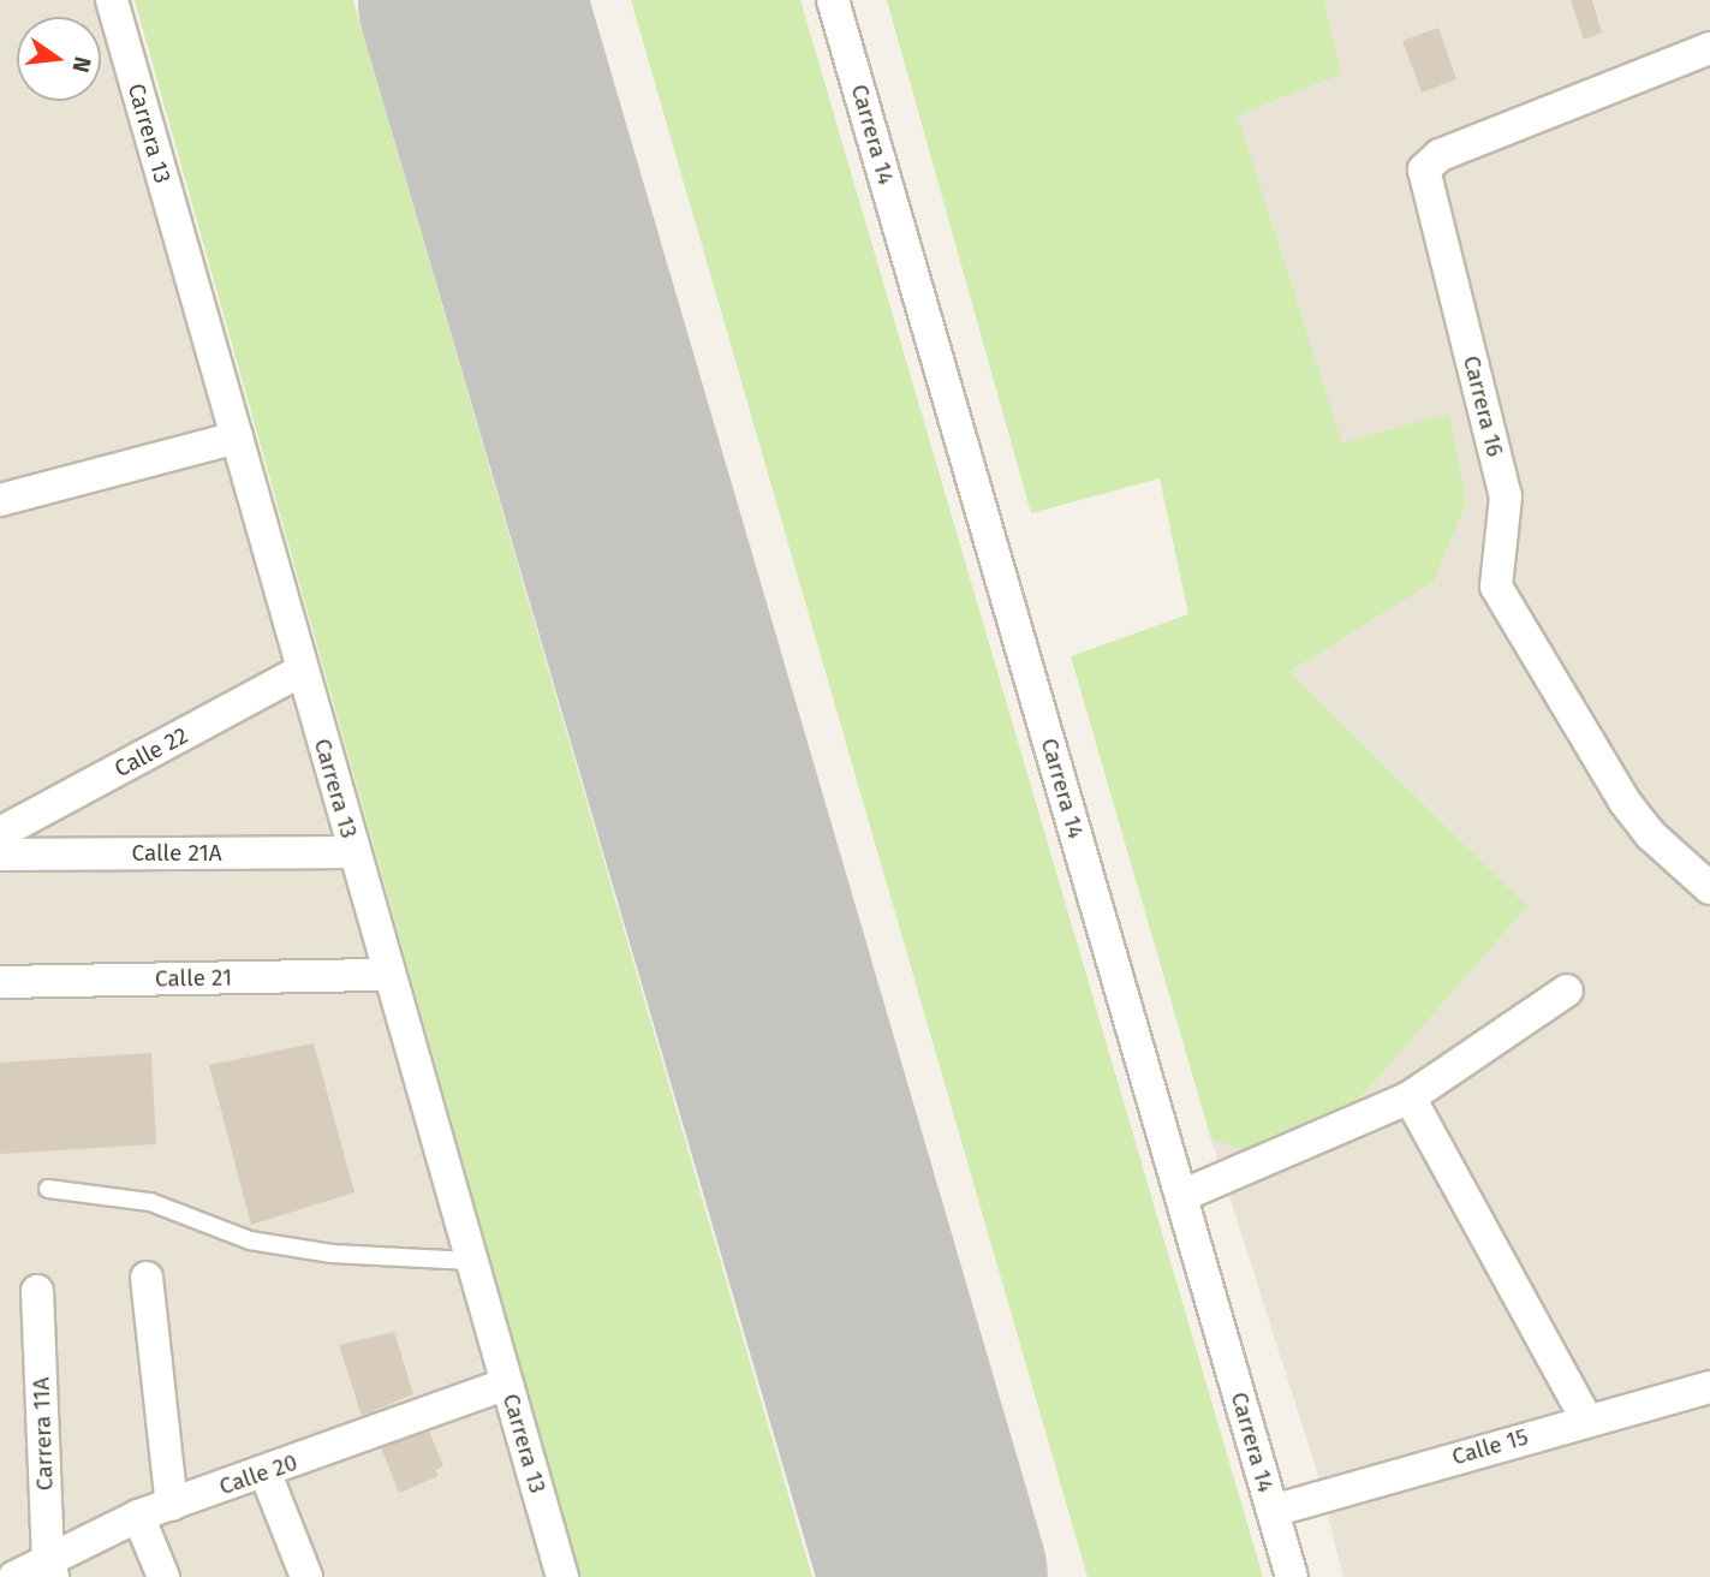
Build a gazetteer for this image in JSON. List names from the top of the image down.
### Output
{
  "streets": {
    "street": [
      "Carrera 13",
      "Carrera 14",
      "Carrera 16",
      "Calle 22",
      "Calle 21A",
      "Calle 21",
      "Carrera 11A",
      "Calle 15",
      "Calle 20"
    ]
  },
  "crossings": [
    ["Carrera 13", "Calle 22"],
    ["Carrera 13", "Calle 21A"],
    ["Carrera 13", "Calle 21"],
    ["Carrera 13", "Calle 20"],
    ["Carrera 14", "Calle 15"],
    ["Carrera 11A", "Calle 20"]
  ],
  "north": "right"
}
